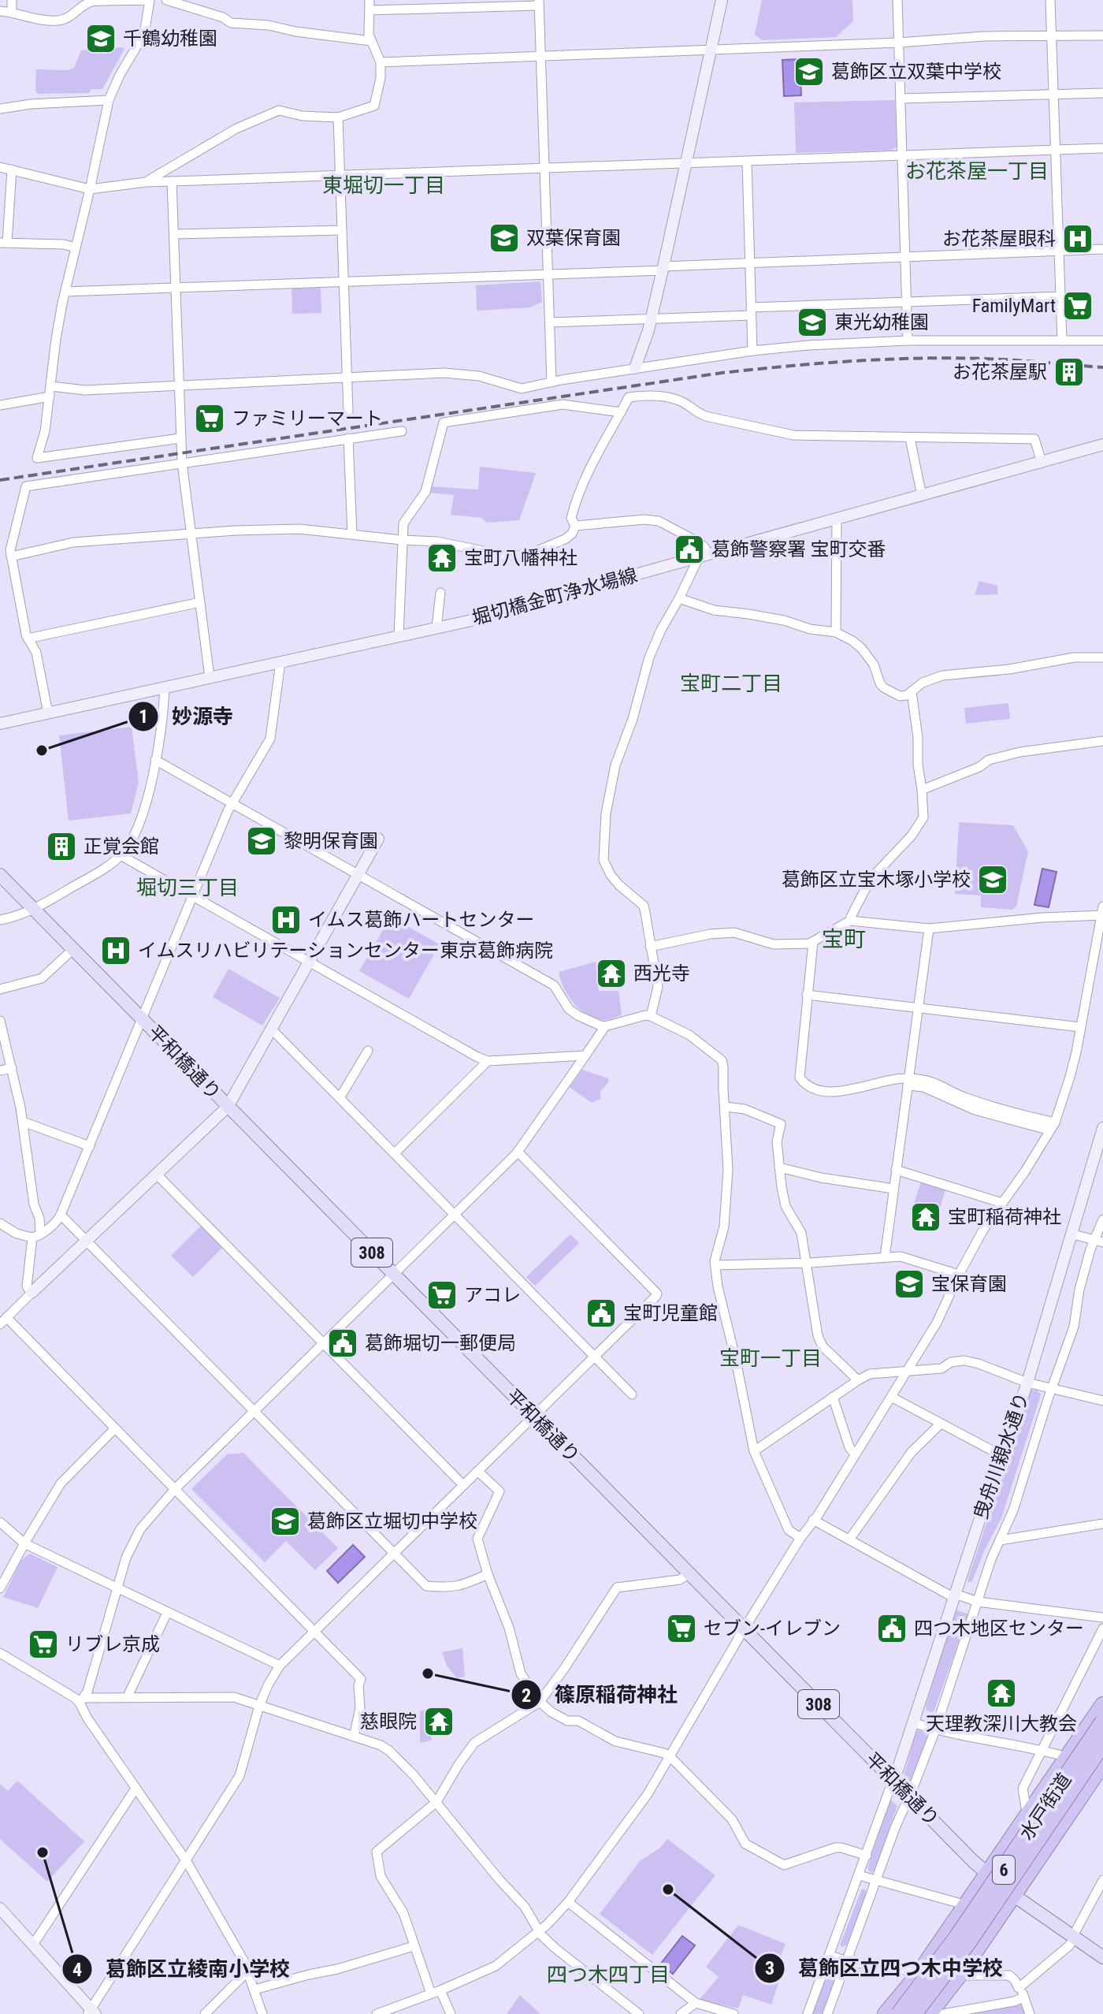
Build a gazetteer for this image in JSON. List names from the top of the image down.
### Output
{
  "streets": {
    "highway": ["水戸街道", "6"],
    "main road": ["平和橋通り", "308"],
    "street": ["堀切橋金町浄水場線", "曳舟川親水通り"]
  },
  "crossings": [
    ["平和橋通り", "曳舟川親水通り"]
  ],
  "districts": [
    "お花茶屋一丁目",
    "東堀切一丁目",
    "宝町二丁目",
    "堀切三丁目",
    "宝町",
    "宝町一丁目",
    "四つ木四丁目"
  ],
  "places": {
    "school or university": [
      "千鶴幼稚園",
      "葛飾区立双葉中学校",
      "双葉保育園",
      "東光幼稚園",
      "黎明保育園",
      "葛飾区立宝木塚小学校",
      "宝保育園",
      "葛飾区立堀切中学校"
    ],
    "hospital": ["お花茶屋眼科", "イムス葛飾ハートセンター", "イムスリハビリテーションセンター東京葛飾病院"],
    "supermarket": [
      "FamilyMart",
      "ファミリーマート",
      "アコレ",
      "セブン-イレブン",
      "リブレ京成"
    ],
    "building": ["お花茶屋駅", "正覚会館"],
    "public building": [
      "葛飾警察署 宝町交番",
      "宝町児童館",
      "葛飾堀切一郵便局",
      "四つ木地区センター"
    ],
    "temple": [
      "宝町八幡神社",
      "西光寺",
      "宝町稲荷神社",
      "天理教深川大教会",
      "慈眼院"
    ],
    "other": [
      "妙源寺",
      "篠原稲荷神社",
      "葛飾区立綾南小学校",
      "葛飾区立四つ木中学校"
    ]
  }
}
